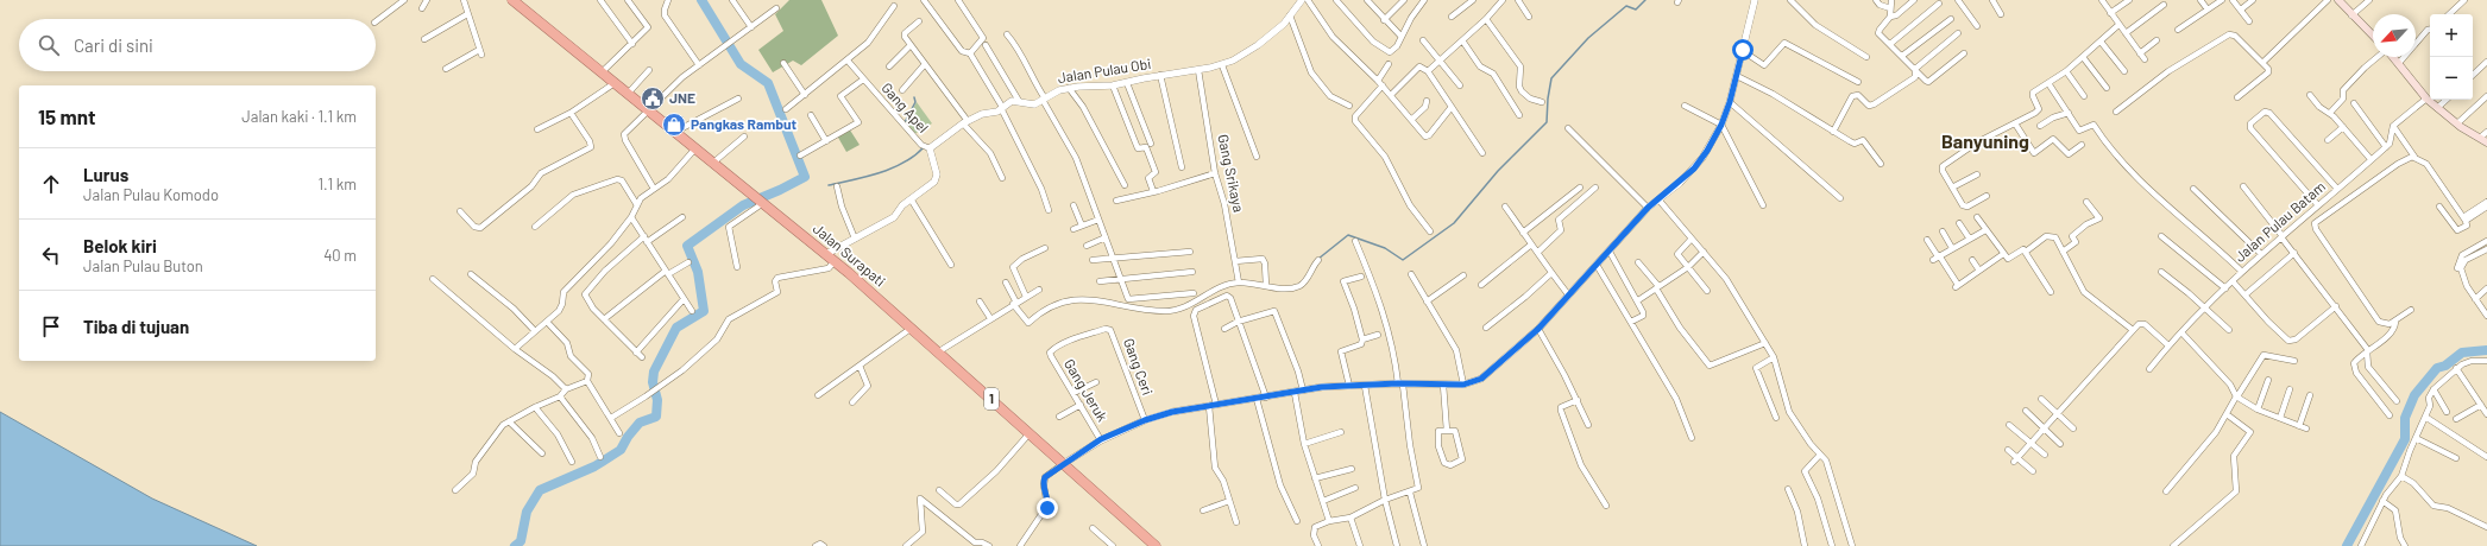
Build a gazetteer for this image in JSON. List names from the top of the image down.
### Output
{
  "streets": {
    "highway": ["Jalan Surapati", "1"],
    "street": [
      "Jalan Pulau Obi",
      "Gang Apel",
      "Gang Srikaya",
      "Jalan Pulau Batam",
      "Gang Ceri",
      "Gang Jeruk"
    ]
  },
  "crossings": [
    ["Jalan Pulau Obi", "Gang Apel"],
    ["Jalan Pulau Obi", "Gang Srikaya"],
    ["Gang Ceri", "Gang Jeruk"]
  ],
  "districts": ["Banyuning"],
  "places": {
    "public building": ["JNE"],
    "shop": ["Pangkas Rambut"]
  },
  "north": "bottom left",
  "page": {
    "map_buttons": ["+", "−"],
    "search": "Cari di sini",
    "heading": ["15 mnt", "Jalan kaki · 1.1 km"],
    "list": [
      ["Lurus", "Jalan Pulau Komodo", "1.1 km"],
      ["Belok kiri", "Jalan Pulau Buton", "40 m"],
      "Tiba di tujuan"
    ]
  }
}
